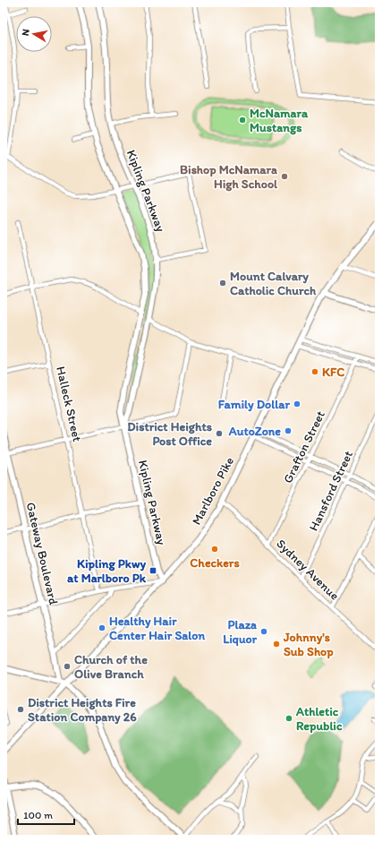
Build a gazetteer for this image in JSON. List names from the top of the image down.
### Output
{
  "streets": {
    "street": [
      "Kipling Parkway",
      "Halleck Street",
      "Grafton Street",
      "Marlboro Pike",
      "Hansford Street",
      "Gateway Boulevard",
      "Sydney Avenue"
    ]
  },
  "crossings": [
    ["Kipling Parkway", "Marlboro Pike"],
    ["Grafton Street", "Sydney Avenue"],
    ["Marlboro Pike", "Sydney Avenue"],
    ["Hansford Street", "Sydney Avenue"]
  ],
  "places": {
    "other": [
      "McNamara Mustangs",
      "Bishop McNamara High School",
      "Mount Calvary Catholic Church",
      "KFC",
      "Family Dollar",
      "AutoZone",
      "District Heights Post Office",
      "Checkers",
      "Healthy Hair Center Hair Salon",
      "Plaza Liquor",
      "Johnny's Sub Shop",
      "Church of the Olive Branch",
      "District Heights Fire Station Company 26",
      "Athletic Republic"
    ],
    "transit": ["Kipling Pkwy at Marlboro Pk"]
  },
  "scale_bar": "100 m",
  "north": "left"
}
